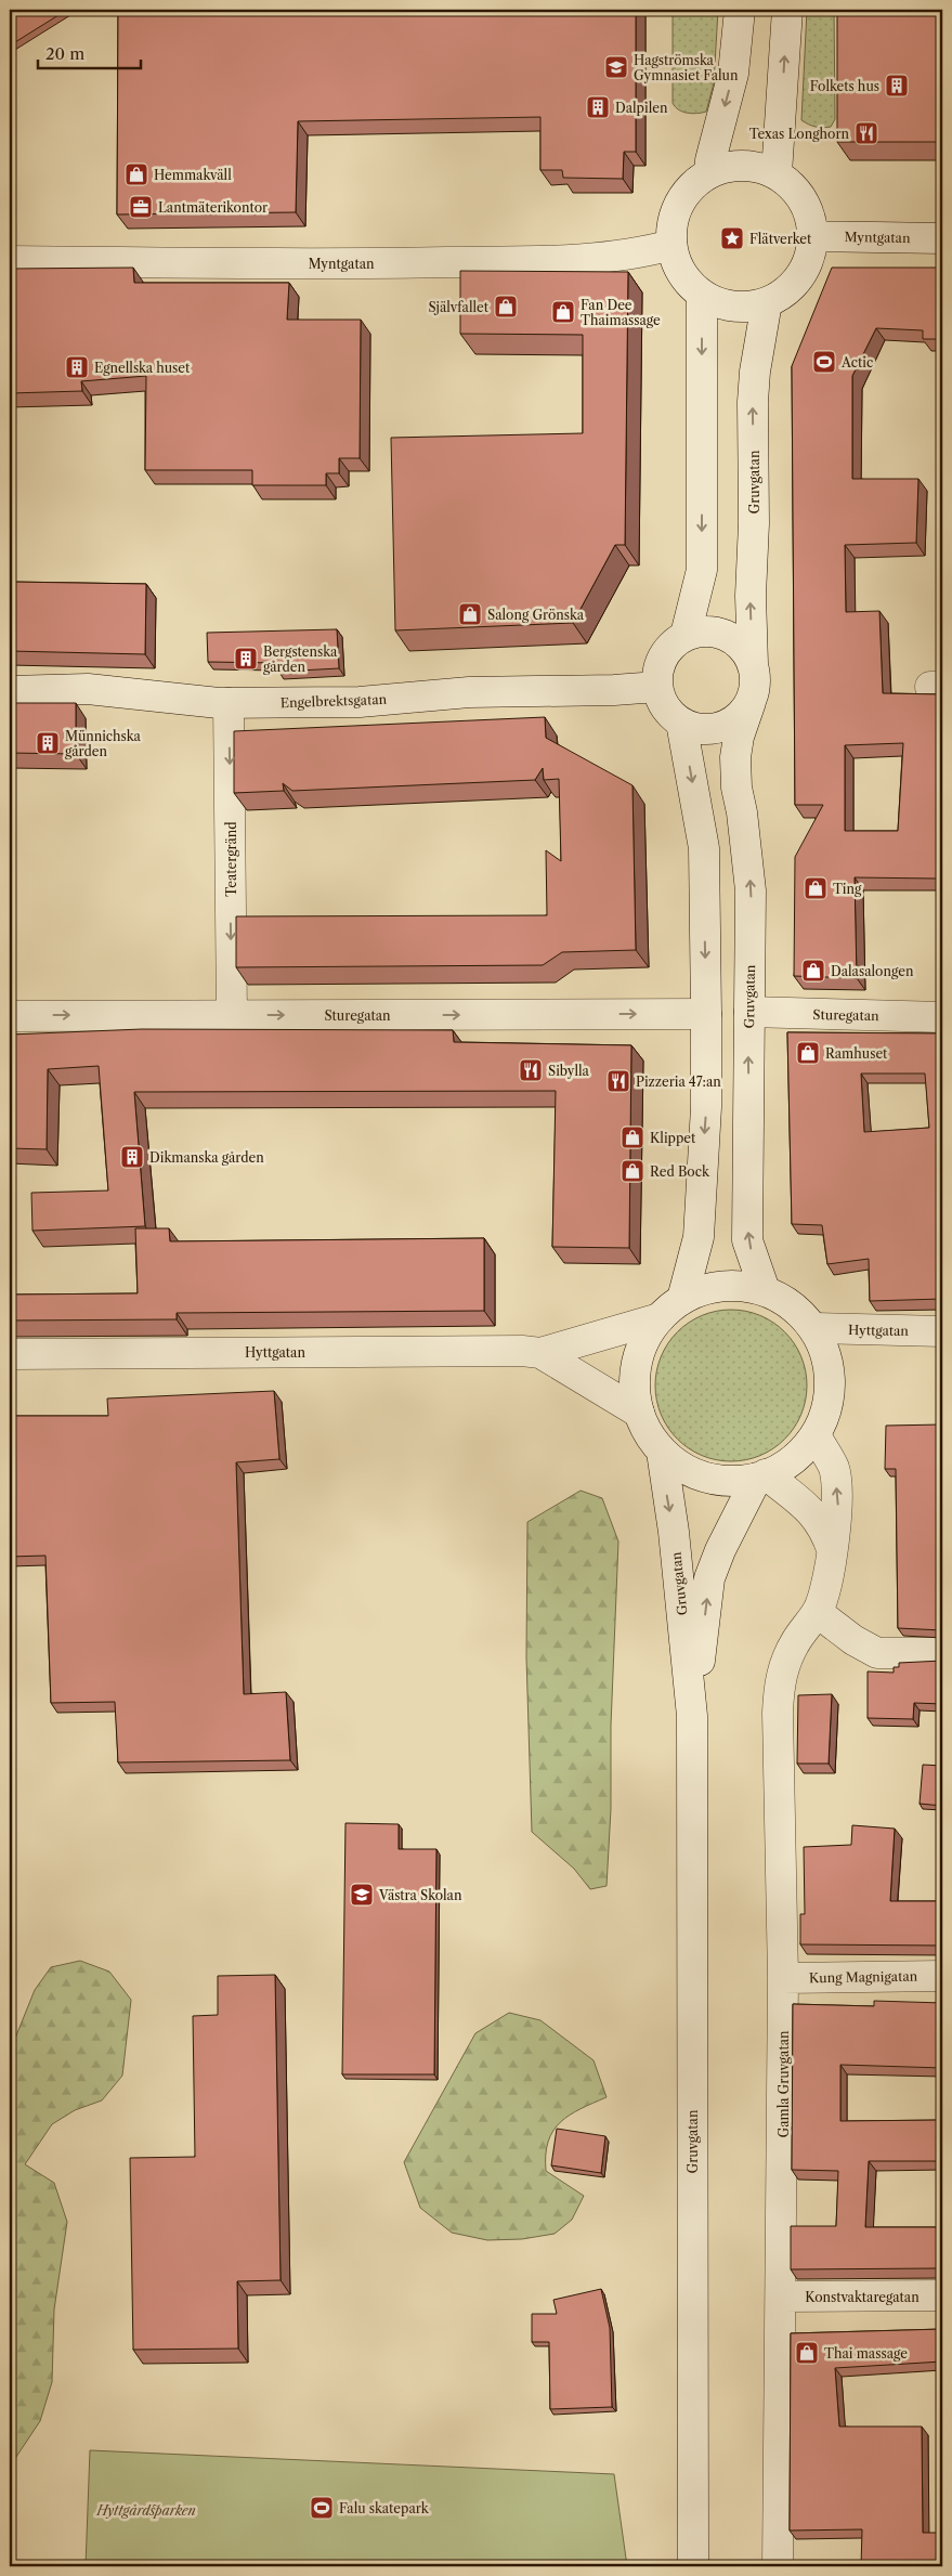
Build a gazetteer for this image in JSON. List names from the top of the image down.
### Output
{
  "streets": {
    "street": [
      "Myntgatan",
      "Gruvgatan",
      "Engelbrektsgatan",
      "Teatergränd",
      "Sturegatan",
      "Hyttgatan",
      "Kung Magnigatan",
      "Gamla Gruvgatan",
      "Konstvaktaregatan"
    ]
  },
  "crossings": [
    ["Myntgatan", "Gruvgatan"],
    ["Gruvgatan", "Engelbrektsgatan"],
    ["Gruvgatan", "Sturegatan"],
    ["Engelbrektsgatan", "Teatergränd"],
    ["Teatergränd", "Sturegatan"],
    ["Kung Magnigatan", "Gamla Gruvgatan"],
    ["Gamla Gruvgatan", "Konstvaktaregatan"]
  ],
  "one_way": ["Teatergränd", "Sturegatan"],
  "parks": ["Hyttgårdsparken"],
  "places": {
    "school or university": ["Hagströmska Gymnasiet Falun", "Västra Skolan"],
    "building": [
      "Folkets hus",
      "Dalpilen",
      "Egnellska huset",
      "Bergstenska gården",
      "Münnichska gården",
      "Dikmanska gården"
    ],
    "restaurant": ["Texas Longhorn", "Sibylla", "Pizzeria 47:an"],
    "shop": [
      "Hemmakväll",
      "Självfallet",
      "Fan Dee Thaimassage",
      "Salong Grönska",
      "Ting",
      "Dalasalongen",
      "Ramhuset",
      "Klippet",
      "Red Bock",
      "Thai massage"
    ],
    "office": ["Lantmäterikontor"],
    "place": ["Flätverket"],
    "sports": ["Actic", "Falu skatepark"]
  },
  "scale_bar": "20 m"
}
